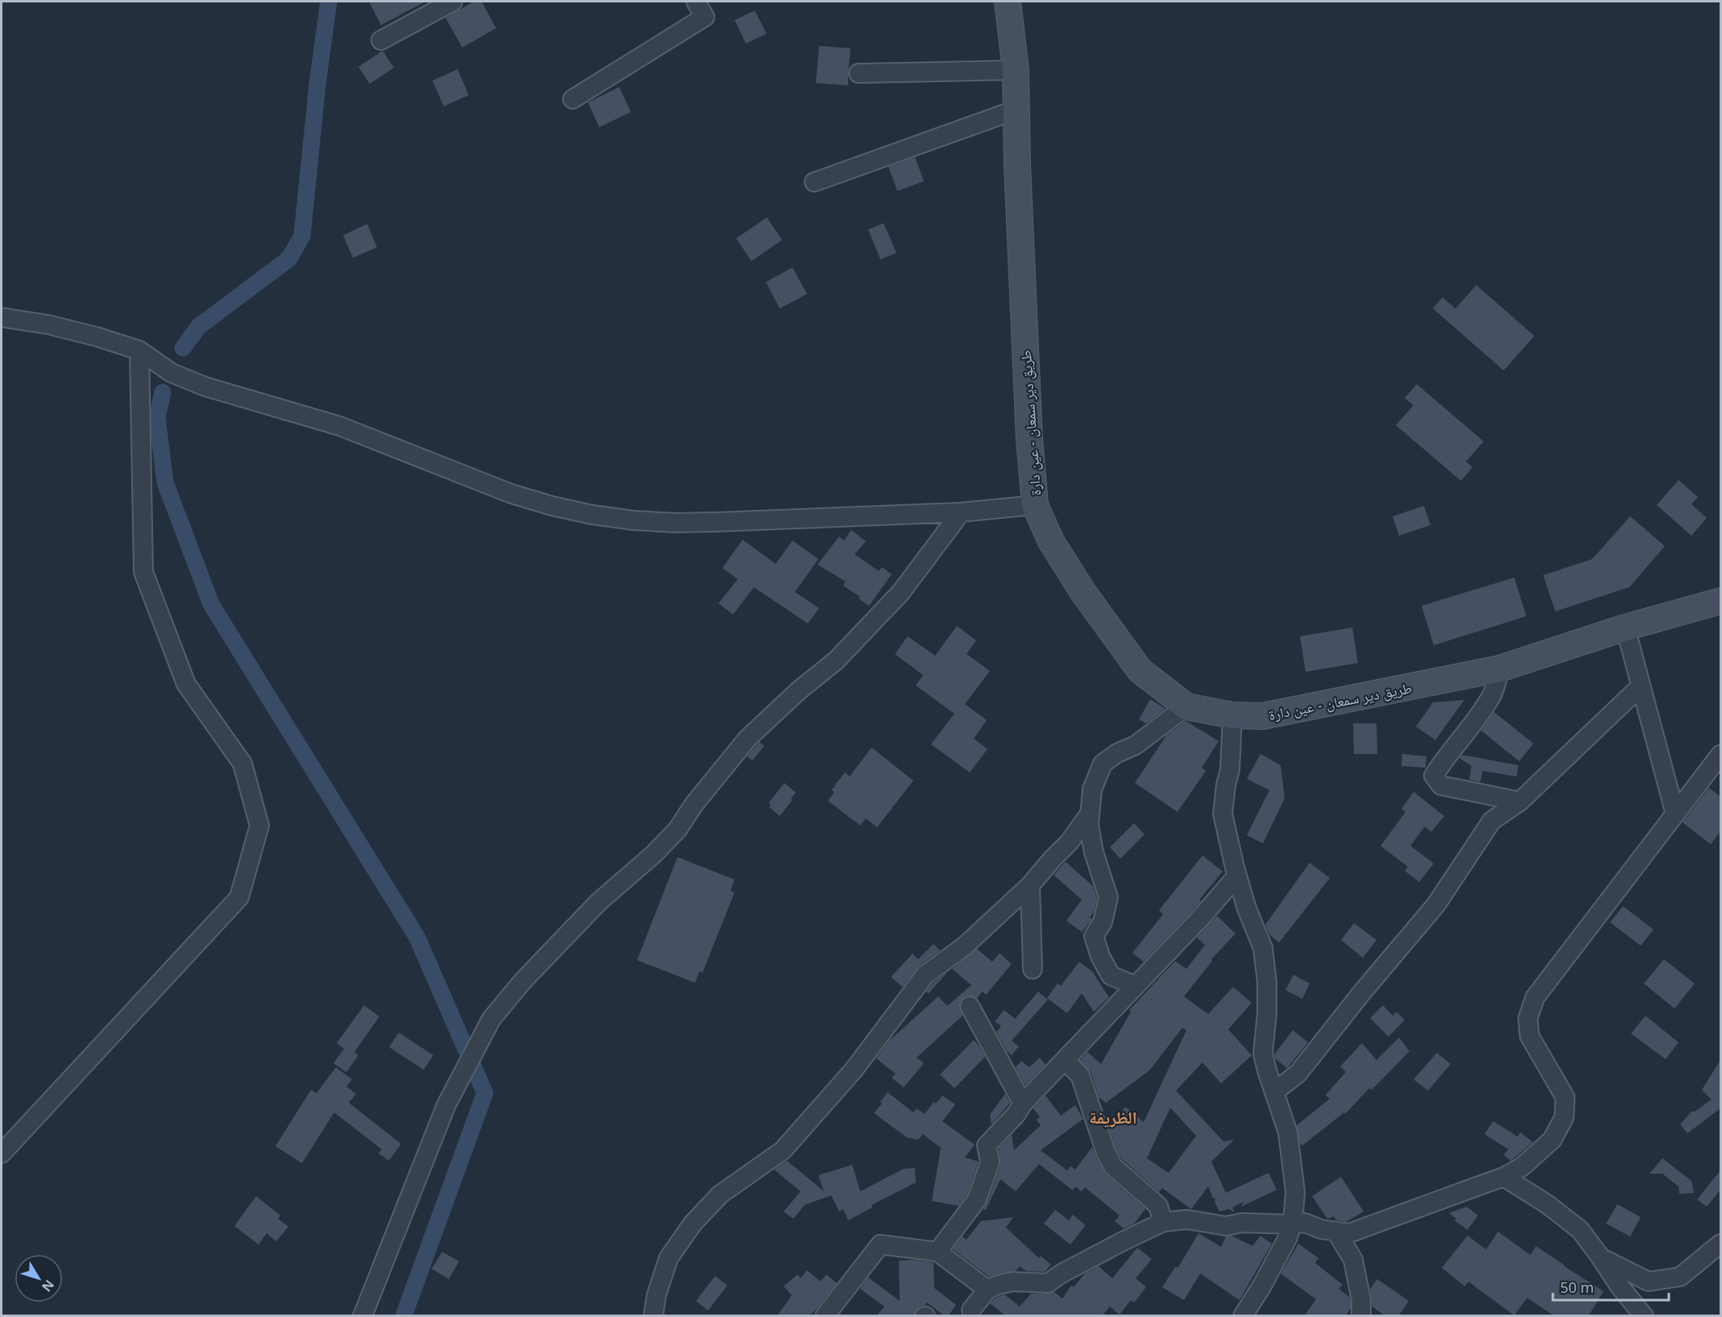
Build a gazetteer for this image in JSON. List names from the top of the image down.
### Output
{
  "streets": {
    "main road": ["طريق دير سمعان - عين دارة"]
  },
  "districts": ["الظريفة"],
  "scale_bar": "50 m",
  "north": "bottom right"
}
